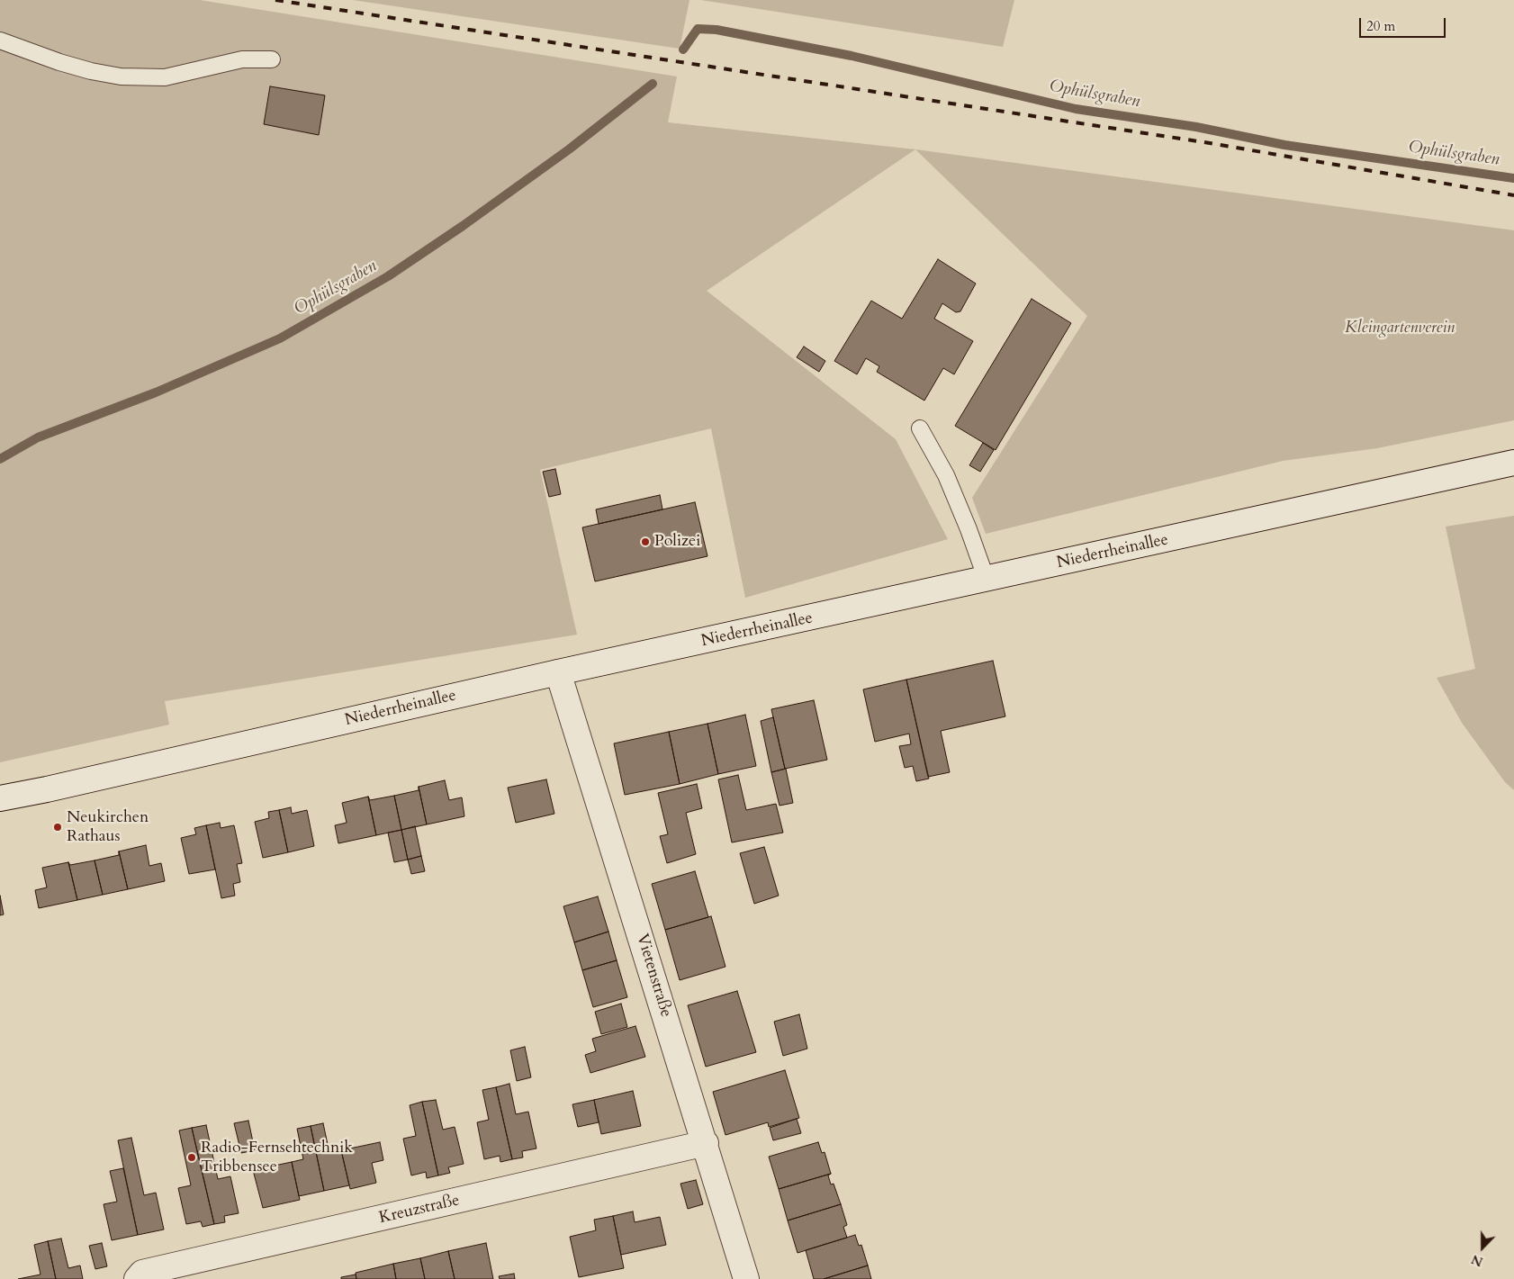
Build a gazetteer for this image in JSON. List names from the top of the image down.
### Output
{
  "streets": {
    "main road": ["Niederrheinallee", "Vietenstraße", "Kreuzstraße"]
  },
  "crossings": [
    ["Niederrheinallee", "Vietenstraße"],
    ["Vietenstraße", "Kreuzstraße"]
  ],
  "water": ["Ophülsgraben"],
  "parks": ["Kleingartenverein"],
  "places": ["Polizei", "Neukirchen Rathaus", "Radio-Fernsehtechnik Tribbensee"],
  "scale_bar": "20 m",
  "north": "bottom"
}
